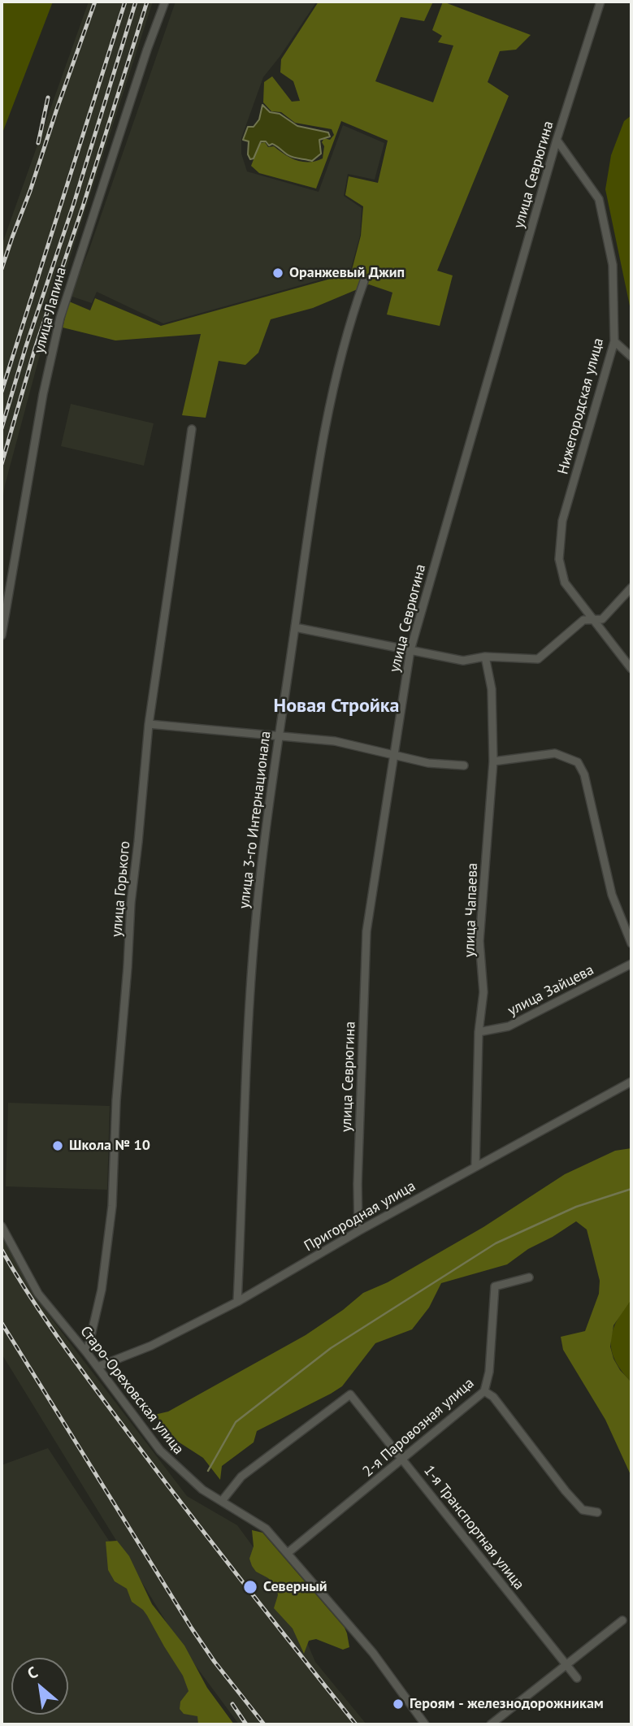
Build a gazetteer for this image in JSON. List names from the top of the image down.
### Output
{
  "streets": {
    "street": [
      "улица Севрюгина",
      "улица Лапина",
      "Нижегородская улица",
      "улица 3-го Интернационала",
      "улица Горького",
      "улица Чапаева",
      "улица Зайцева",
      "Пригородная улица",
      "Старо-Ореховская улица",
      "2-я Паровозная улица",
      "1-я Транспортная улица"
    ]
  },
  "crossings": [
    ["улица Севрюгина", "Нижегородская улица"],
    ["улица Севрюгина", "Пригородная улица"],
    ["улица 3-го Интернационала", "Пригородная улица"],
    ["улица Горького", "Старо-Ореховская улица"],
    ["улица Чапаева", "улица Зайцева"],
    ["улица Чапаева", "Пригородная улица"],
    ["Пригородная улица", "Старо-Ореховская улица"],
    ["Старо-Ореховская улица", "2-я Паровозная улица"],
    ["Старо-Ореховская улица", "1-я Транспортная улица"],
    ["2-я Паровозная улица", "1-я Транспортная улица"]
  ],
  "districts": ["Новая Стройка"],
  "places": [
    "Оранжевый Джип",
    "Школа № 10",
    "Северный",
    "Героям - железнодорожникам"
  ],
  "north": "top left"
}
